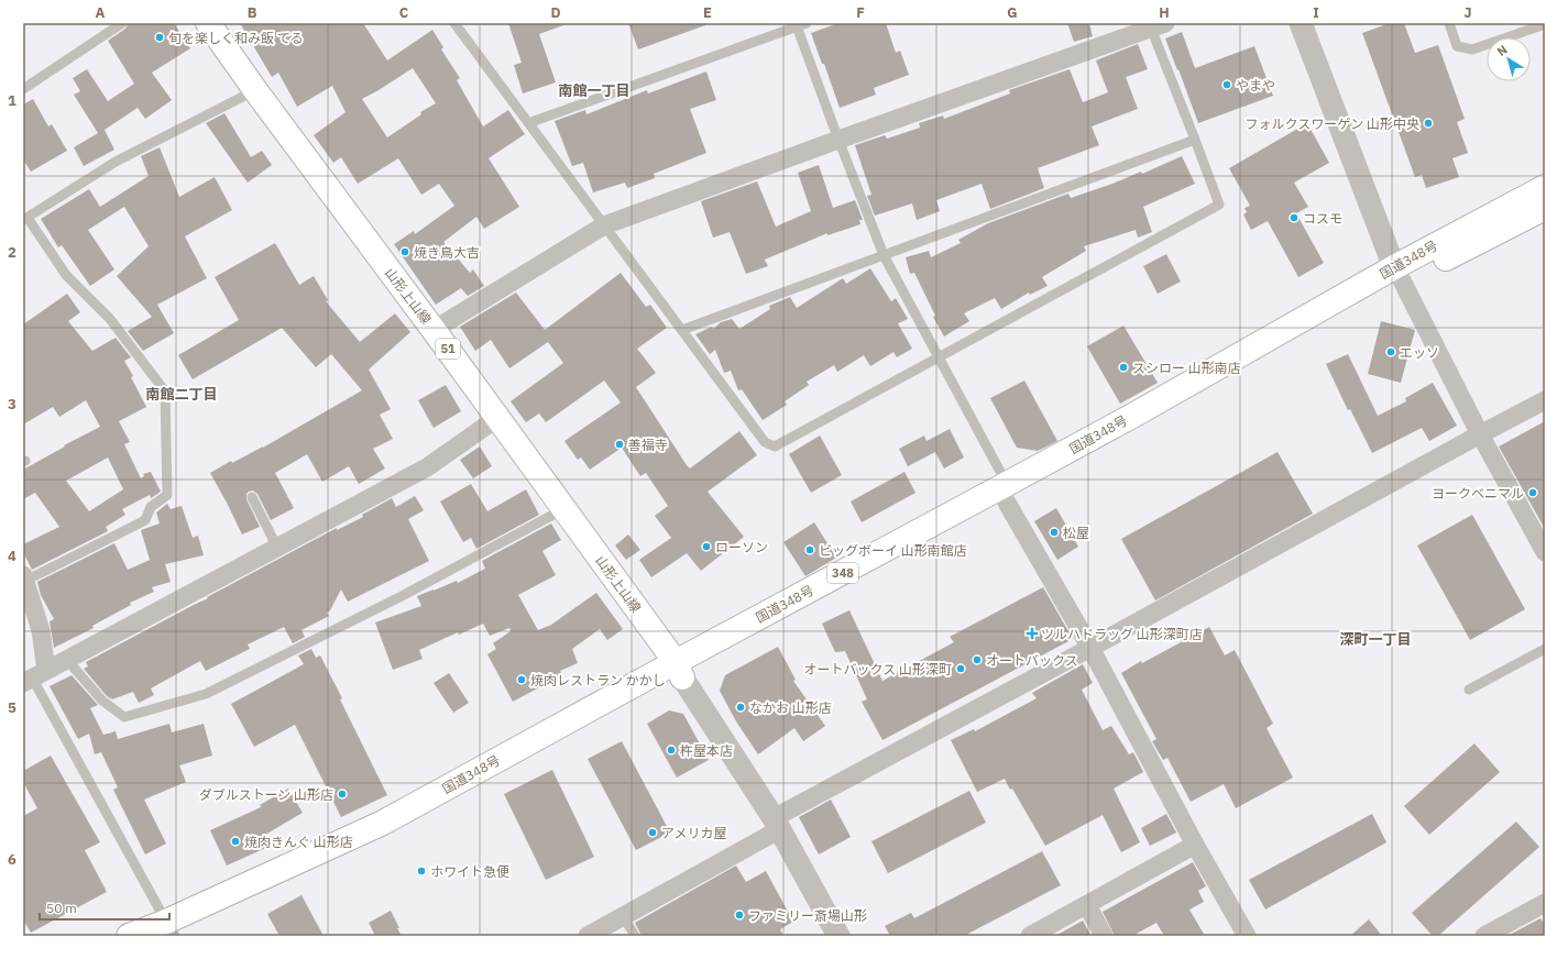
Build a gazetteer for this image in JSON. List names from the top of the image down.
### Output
{
  "streets": {
    "main road": [
      "国道348号",
      "山形上山線",
      "51",
      "348"
    ]
  },
  "crossings": [
    ["国道348号", "山形上山線"]
  ],
  "districts": ["南館一丁目", "南館二丁目", "深町一丁目"],
  "places": {
    "other": [
      "旬を楽しく和み飯 てる",
      "やまや",
      "フォルクスワーゲン 山形中央",
      "コスモ",
      "焼き鳥大吉",
      "エッソ",
      "スシロー 山形南店",
      "善福寺",
      "ヨークベニマル",
      "松屋",
      "ローソン",
      "ビッグボーイ 山形南館店",
      "オートバックス",
      "オートバックス 山形深町",
      "焼肉レストラン かかし",
      "なかお 山形店",
      "杵屋本店",
      "ダブルストーン 山形店",
      "アメリカ屋",
      "焼肉きんぐ 山形店",
      "ホワイト急便",
      "ファミリー斎場山形"
    ],
    "health": ["ツルハドラッグ 山形深町店"]
  },
  "scale_bar": "50 m",
  "north": "top left",
  "grid": {
    "columns": [
      "A",
      "B",
      "C",
      "D",
      "E",
      "F",
      "G",
      "H",
      "I",
      "J"
    ],
    "rows": [
      "1",
      "2",
      "3",
      "4",
      "5",
      "6"
    ]
  }
}
